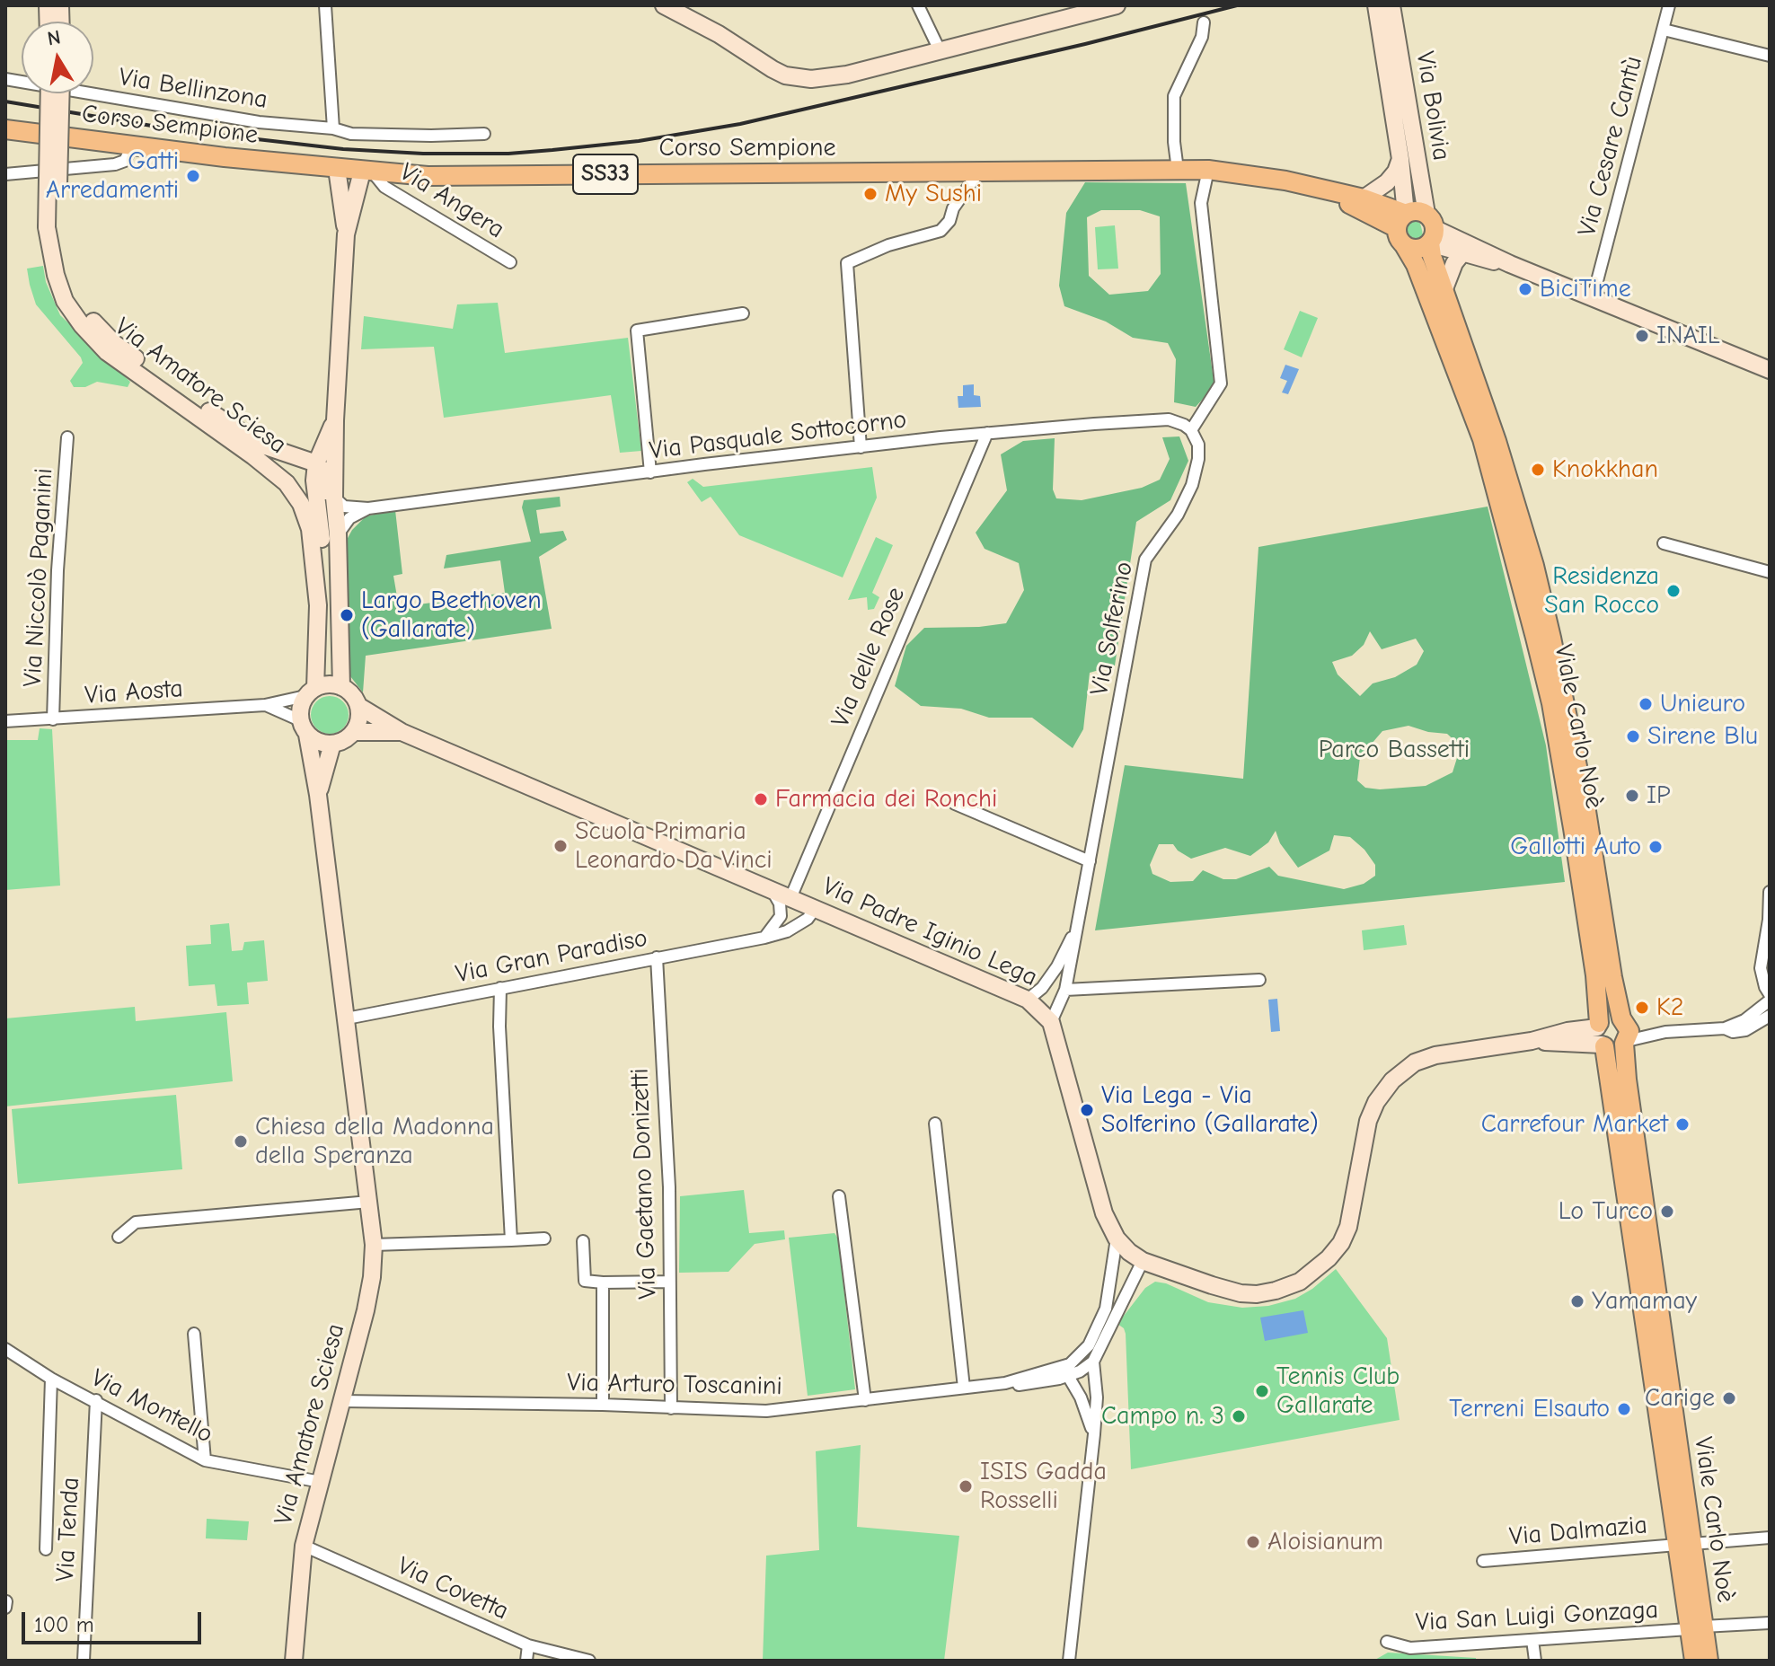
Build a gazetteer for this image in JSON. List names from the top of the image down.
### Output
{
  "streets": {
    "main road": ["Corso Sempione", "SS33", "Viale Carlo Noè"],
    "street": [
      "Via Bellinzona",
      "Via Bolivia",
      "Via Cesare Cantù",
      "Via Angera",
      "Via Amatore Sciesa",
      "Via Pasquale Sottocorno",
      "Via Niccolò Paganini",
      "Via Solferino",
      "Via delle Rose",
      "Via Aosta",
      "Via Padre Iginio Lega",
      "Via Gran Paradiso",
      "Via Gaetano Donizetti",
      "Via Arturo Toscanini",
      "Via Montello",
      "Via Tenda",
      "Via Dalmazia",
      "Via Covetta",
      "Via San Luigi Gonzaga"
    ]
  },
  "crossings": [
    ["Via Bolivia", "Corso Sempione"],
    ["Via Bolivia", "Viale Carlo Noè"],
    ["Corso Sempione", "Via Angera"],
    ["Corso Sempione", "Via Amatore Sciesa"],
    ["Corso Sempione", "Viale Carlo Noè"],
    ["Via Angera", "Via Amatore Sciesa"],
    ["Via Amatore Sciesa", "Via Pasquale Sottocorno"],
    ["Via Amatore Sciesa", "Via Aosta"],
    ["Via Amatore Sciesa", "Via Padre Iginio Lega"],
    ["Via Amatore Sciesa", "Via Gran Paradiso"],
    ["Via Amatore Sciesa", "Via Arturo Toscanini"],
    ["Via Amatore Sciesa", "Via Montello"],
    ["Via Amatore Sciesa", "Via Covetta"],
    ["Via Pasquale Sottocorno", "Via Solferino"],
    ["Via Pasquale Sottocorno", "Via delle Rose"],
    ["Via Niccolò Paganini", "Via Aosta"],
    ["Via Solferino", "Via Padre Iginio Lega"],
    ["Via delle Rose", "Via Padre Iginio Lega"],
    ["Via Aosta", "Via Padre Iginio Lega"],
    ["Viale Carlo Noè", "Via Padre Iginio Lega"],
    ["Viale Carlo Noè", "Via Dalmazia"],
    ["Viale Carlo Noè", "Via San Luigi Gonzaga"],
    ["Via Padre Iginio Lega", "Via Gran Paradiso"],
    ["Via Gran Paradiso", "Via Gaetano Donizetti"],
    ["Via Gaetano Donizetti", "Via Arturo Toscanini"],
    ["Via Montello", "Via Tenda"]
  ],
  "parks": ["Parco Bassetti"],
  "places": [
    "Gatti Arredamenti",
    "My Sushi",
    "BiciTime",
    "INAIL",
    "Knokkhan",
    "Residenza San Rocco",
    "Largo Beethoven (Gallarate)",
    "Unieuro",
    "Sirene Blu",
    "IP",
    "Farmacia dei Ronchi",
    "Scuola Primaria Leonardo Da Vinci",
    "Gallotti Auto",
    "K2",
    "Via Lega - Via Solferino (Gallarate)",
    "Carrefour Market",
    "Chiesa della Madonna della Speranza",
    "Lo Turco",
    "Yamamay",
    "Tennis Club Gallarate",
    "Carige",
    "Terreni Elsauto",
    "Campo n. 3",
    "ISIS Gadda Rosselli",
    "Aloisianum"
  ],
  "scale_bar": "100 m",
  "north": "top"
}
